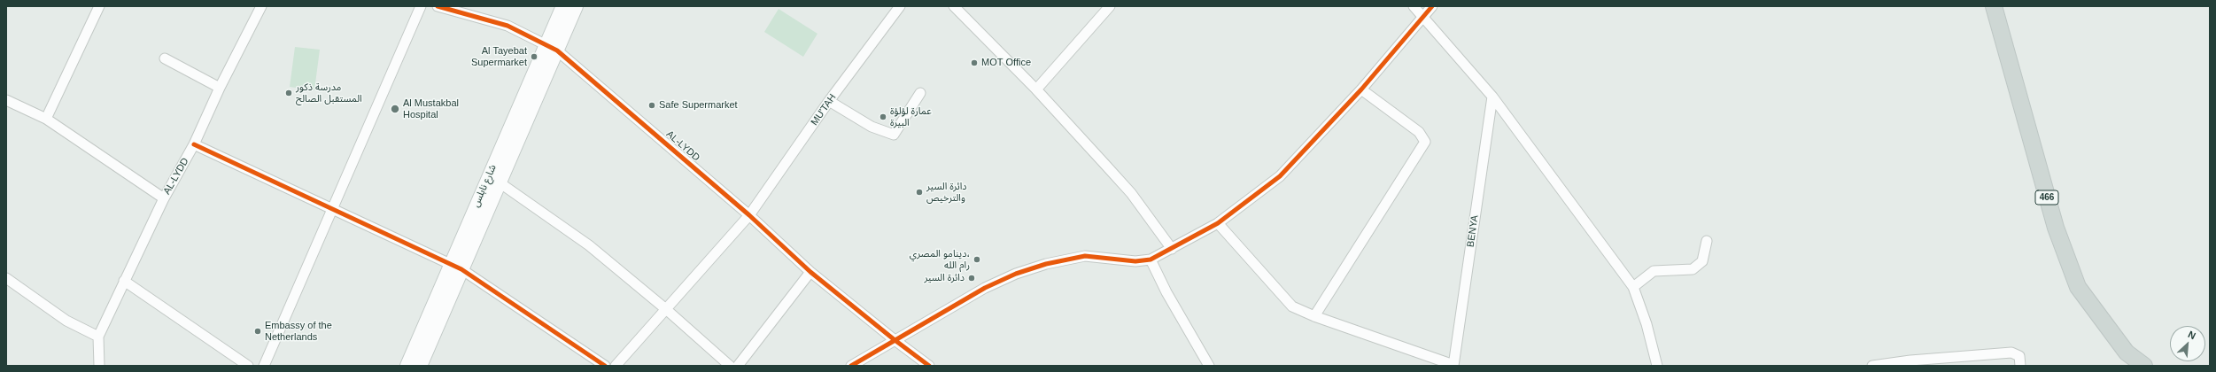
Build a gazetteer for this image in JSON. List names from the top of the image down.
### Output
{
  "streets": {
    "main road": ["شارع نابلس", "466"],
    "street": ["MU'TAH", "AL-LYDD", "BENYA"]
  },
  "crossings": [
    ["MU'TAH", "AL-LYDD"],
    ["AL-LYDD", "شارع نابلس"]
  ],
  "places": [
    "Al Tayebat Supermarket",
    "MOT Office",
    "مدرسة ذكور المستقبل الصالح",
    "Safe Supermarket",
    "Al Mustakbal Hospital",
    "عمارة لؤلؤة البيرة",
    "دائرة السير والترخيص",
    "دينامو المصري، رام الله",
    "دائرة السير",
    "Embassy of the Netherlands"
  ],
  "north": "top right"
}
